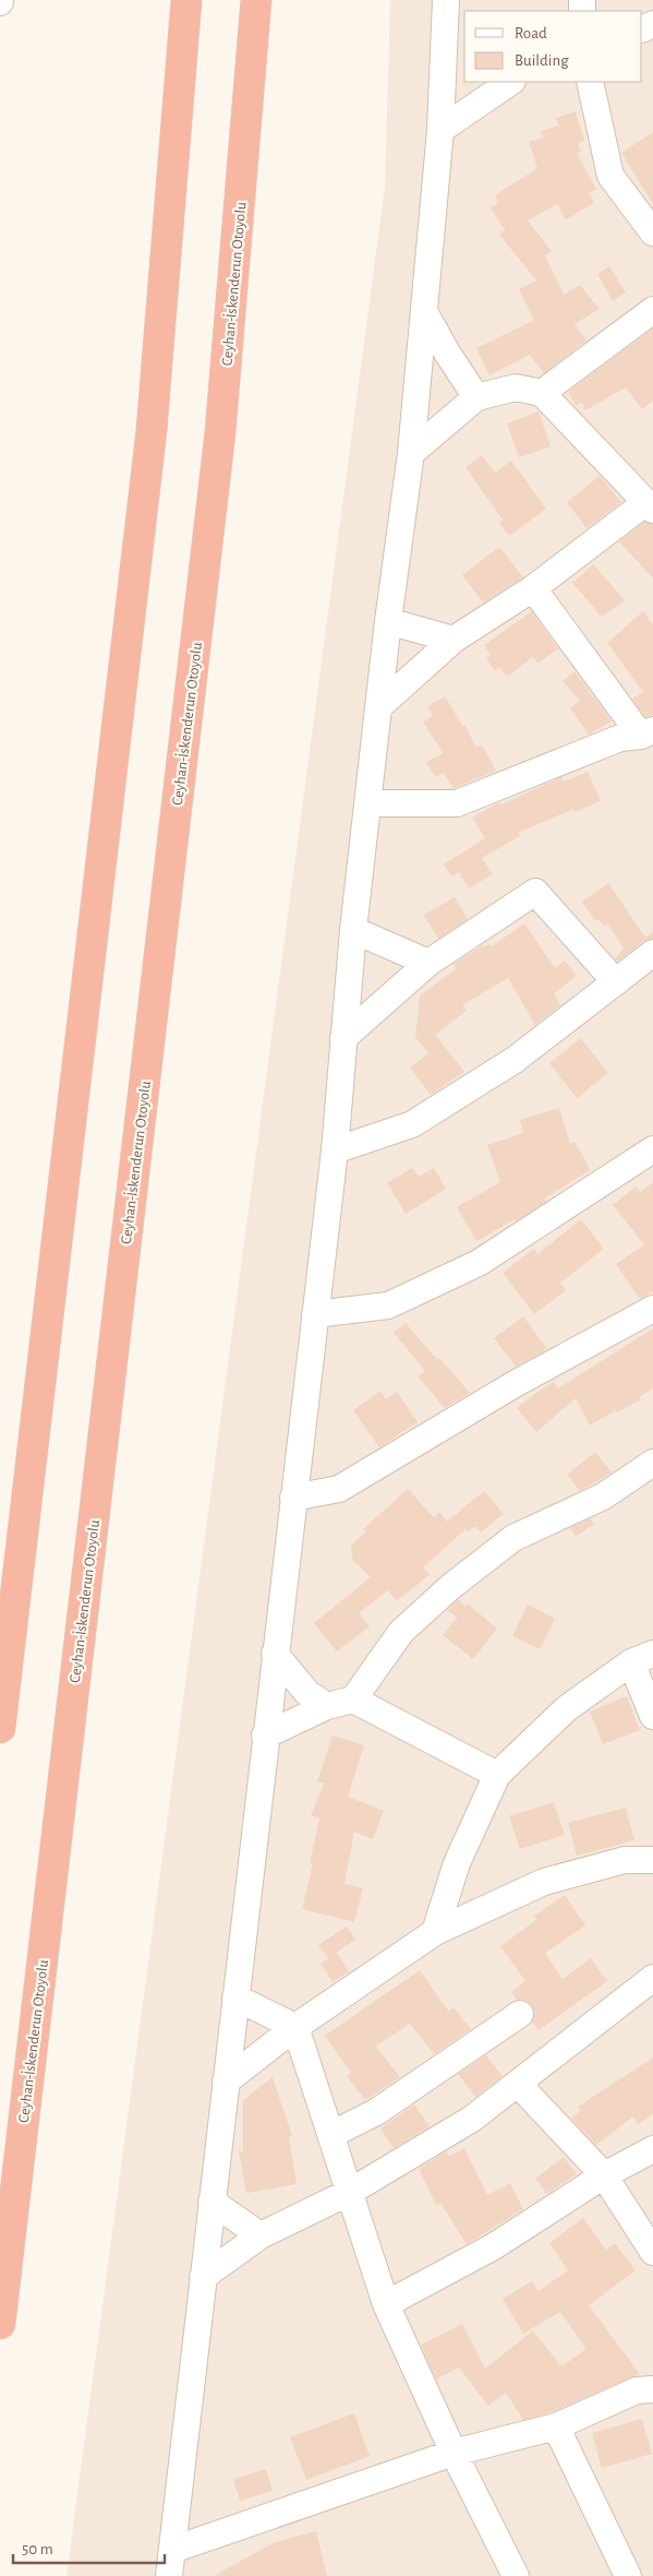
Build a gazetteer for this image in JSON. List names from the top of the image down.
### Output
{
  "streets": {
    "highway": ["Ceyhan-İskenderun Otoyolu"]
  },
  "legend": ["Road", "Building"],
  "scale_bar": "50 m"
}
